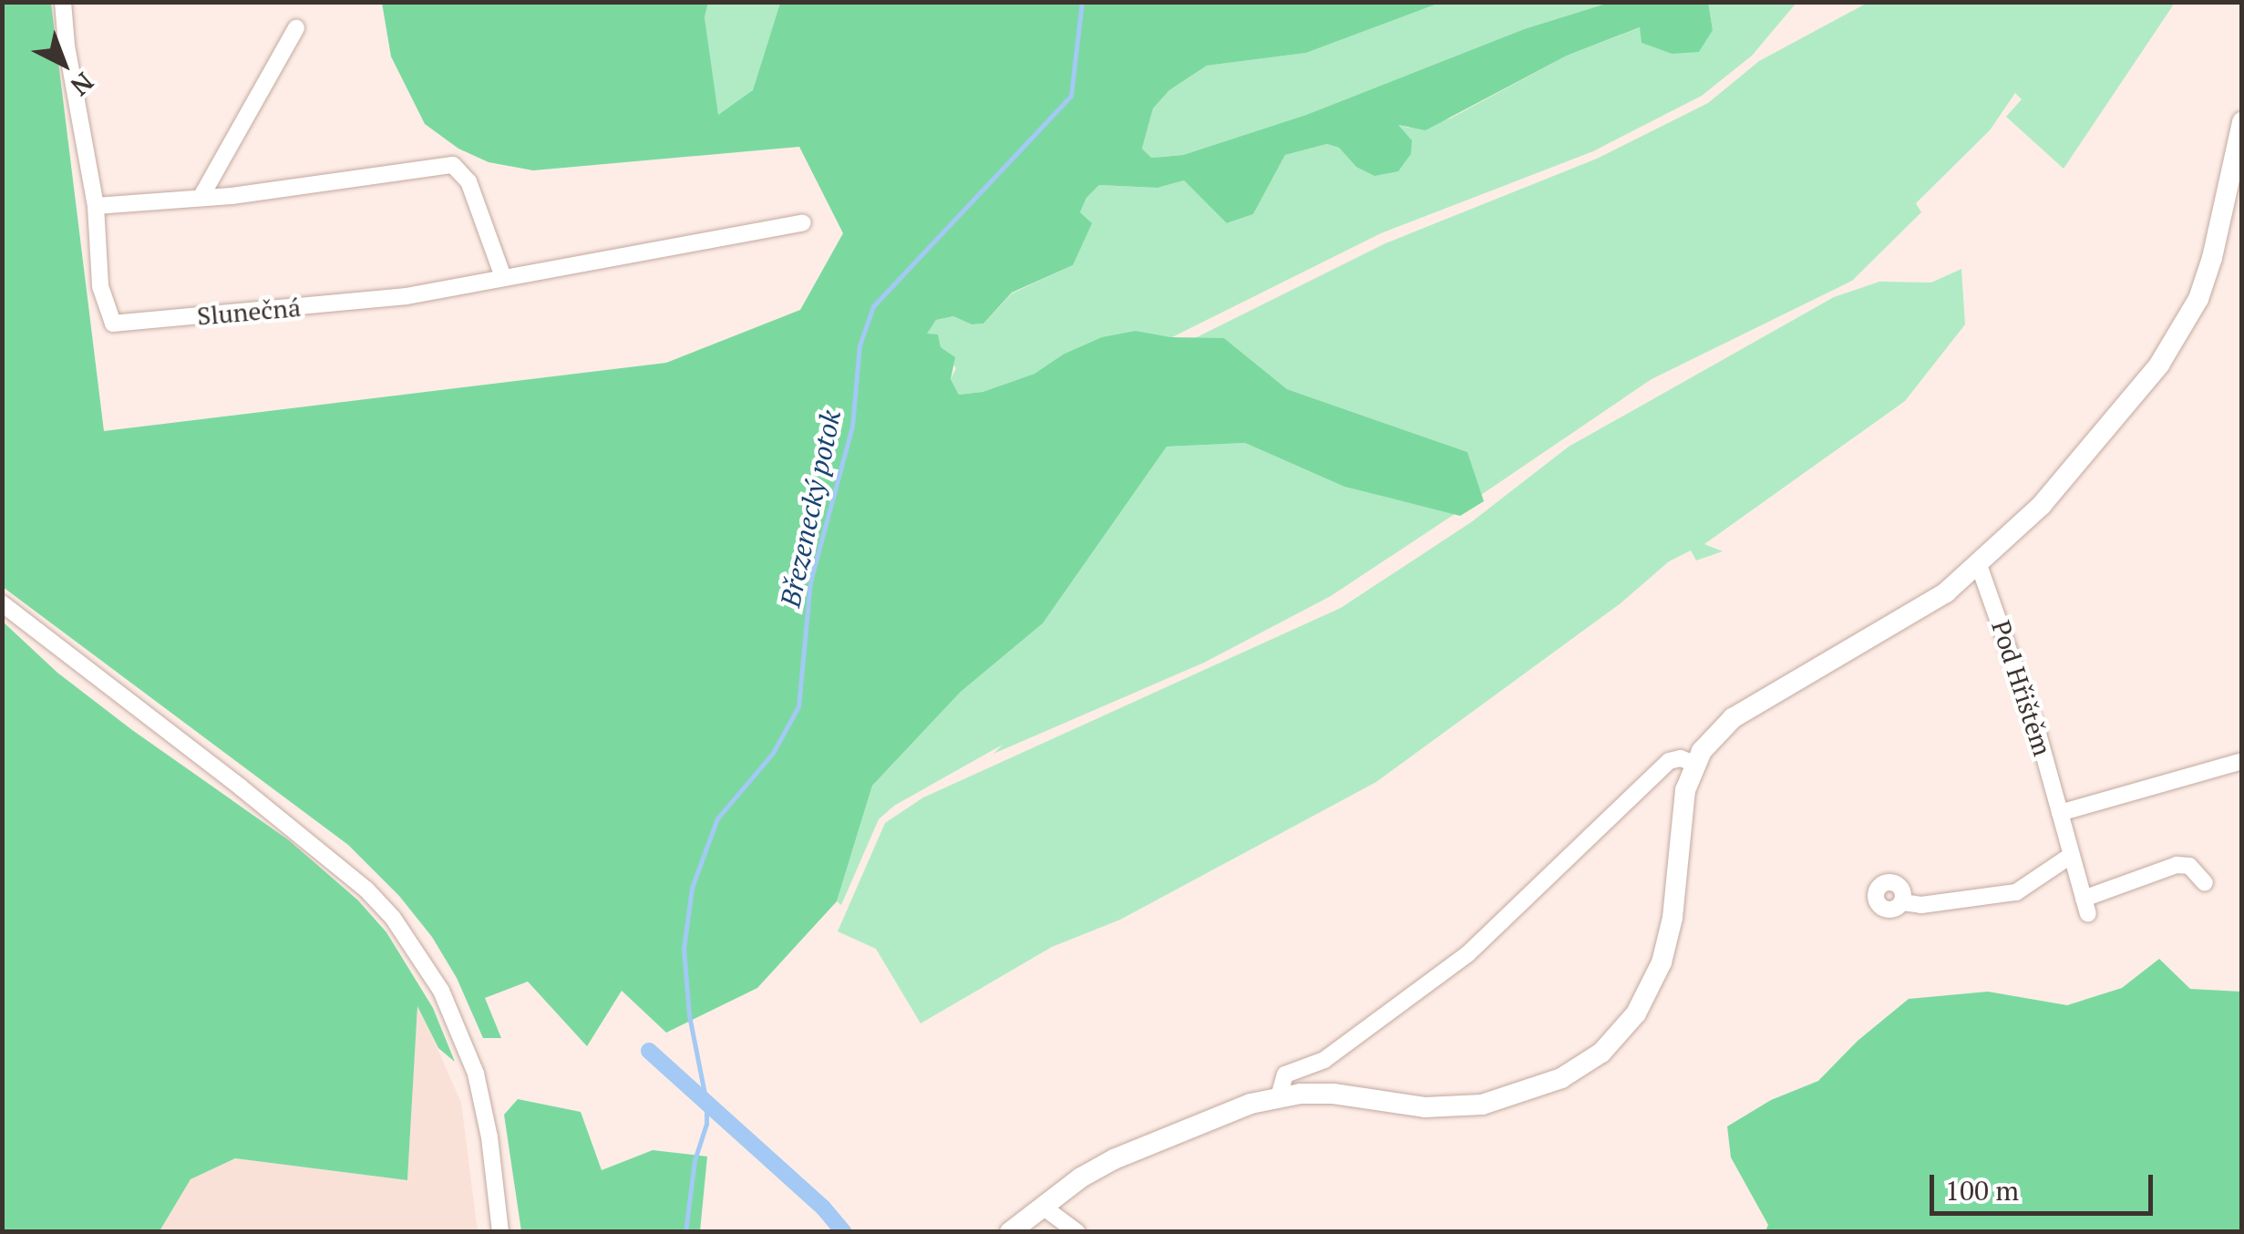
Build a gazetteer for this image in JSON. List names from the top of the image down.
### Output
{
  "streets": {
    "street": ["Slunečná", "Pod Hřištěm"]
  },
  "water": ["Březenecký potok"],
  "scale_bar": "100 m",
  "north": "bottom right"
}
